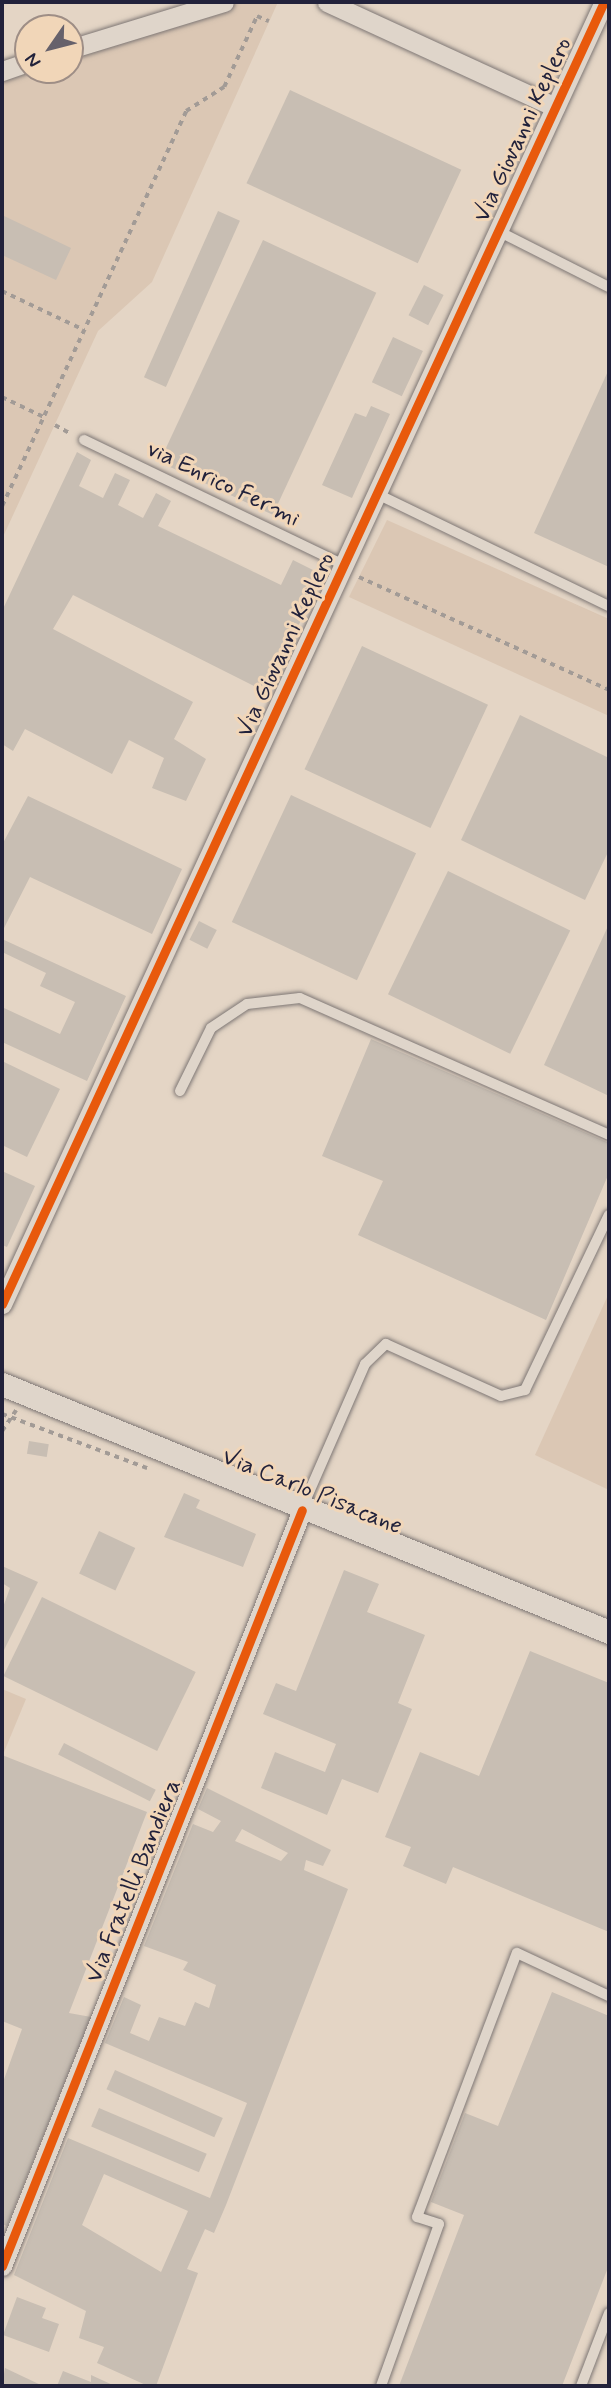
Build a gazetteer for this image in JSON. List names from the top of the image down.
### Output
{
  "streets": {
    "street": ["Via Giovanni Keplero", "Via Carlo Pisacane", "Via Fratelli Bandiera"],
    "lane": ["via Enrico Fermi"]
  },
  "crossings": [
    ["Via Giovanni Keplero", "via Enrico Fermi"],
    ["Via Carlo Pisacane", "Via Fratelli Bandiera"]
  ],
  "north": "bottom left"
}
